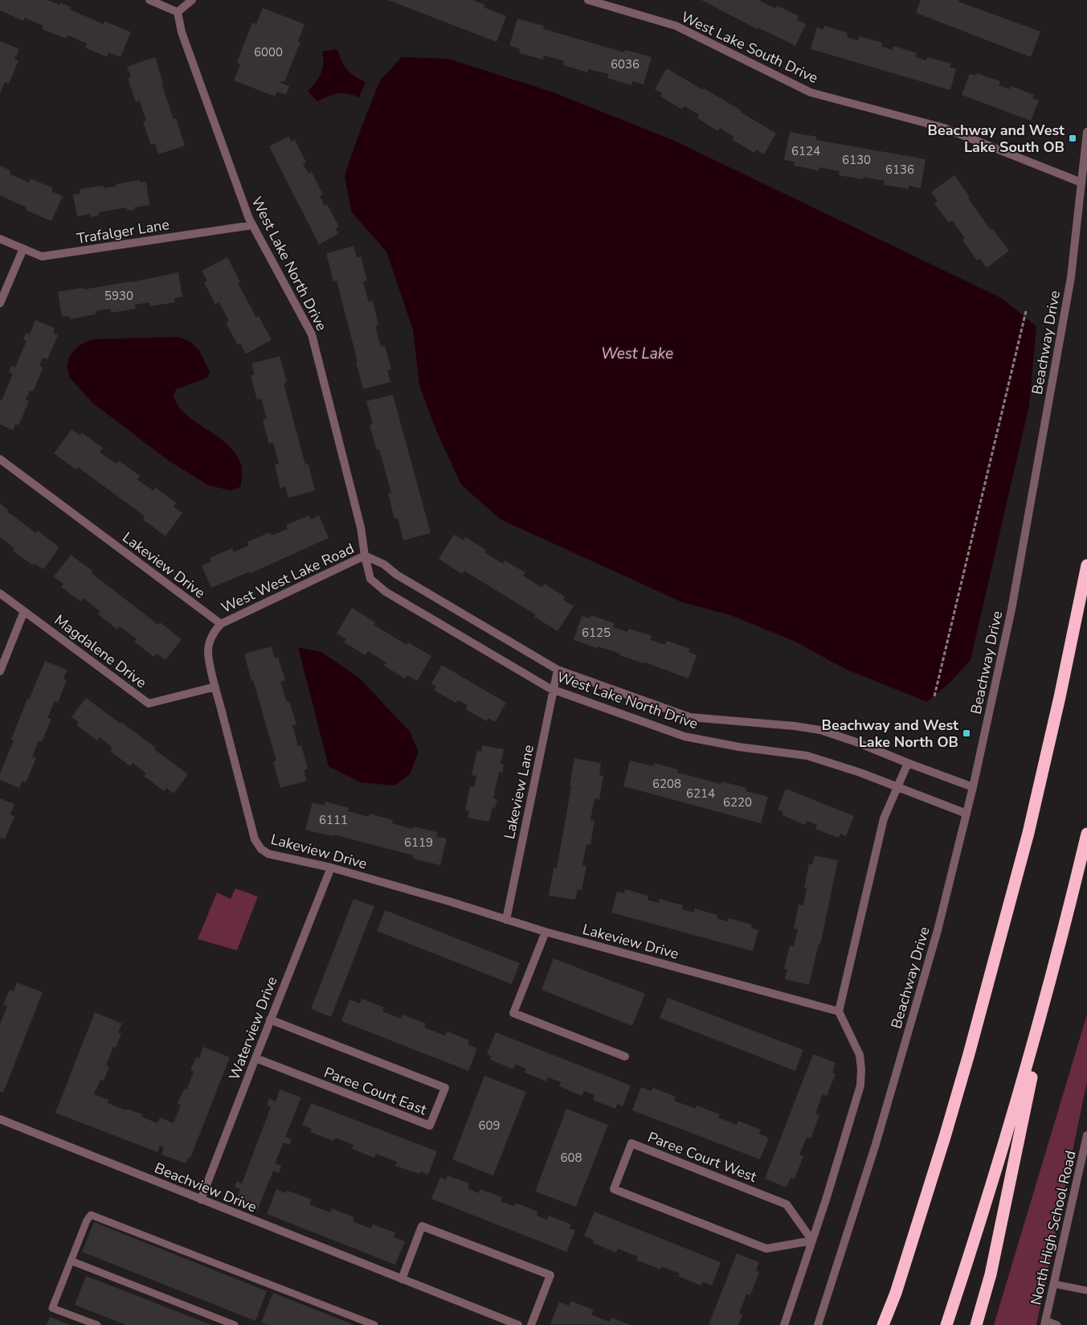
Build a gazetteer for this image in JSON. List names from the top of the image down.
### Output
{
  "streets": {
    "street": [
      "West Lake South Drive",
      "Trafalger Lane",
      "West Lake North Drive",
      "Beachway Drive",
      "Lakeview Drive",
      "West West Lake Road",
      "Magdalene Drive",
      "Lakeview Lane",
      "Waterview Drive",
      "Paree Court East",
      "Paree Court West",
      "Beachview Drive",
      "North High School Road"
    ]
  },
  "crossings": [
    ["West Lake South Drive", "Beachway Drive"],
    ["Trafalger Lane", "West Lake North Drive"],
    ["West Lake North Drive", "Beachway Drive"],
    ["West Lake North Drive", "West West Lake Road"],
    ["West Lake North Drive", "Lakeview Lane"],
    ["Lakeview Drive", "West West Lake Road"],
    ["Lakeview Drive", "Magdalene Drive"],
    ["Lakeview Drive", "Lakeview Lane"],
    ["Lakeview Drive", "Waterview Drive"],
    ["Waterview Drive", "Paree Court East"],
    ["Waterview Drive", "Beachview Drive"]
  ],
  "water": ["West Lake"],
  "places": {
    "transit": ["Beachway and West Lake South OB", "Beachway and West Lake North OB"]
  },
  "house_numbers": [
    "6000",
    "6036",
    "6124",
    "6130",
    "6136",
    "5930",
    "6125",
    "6208",
    "6214",
    "6220",
    "6111",
    "6119",
    "609",
    "608"
  ]
}
